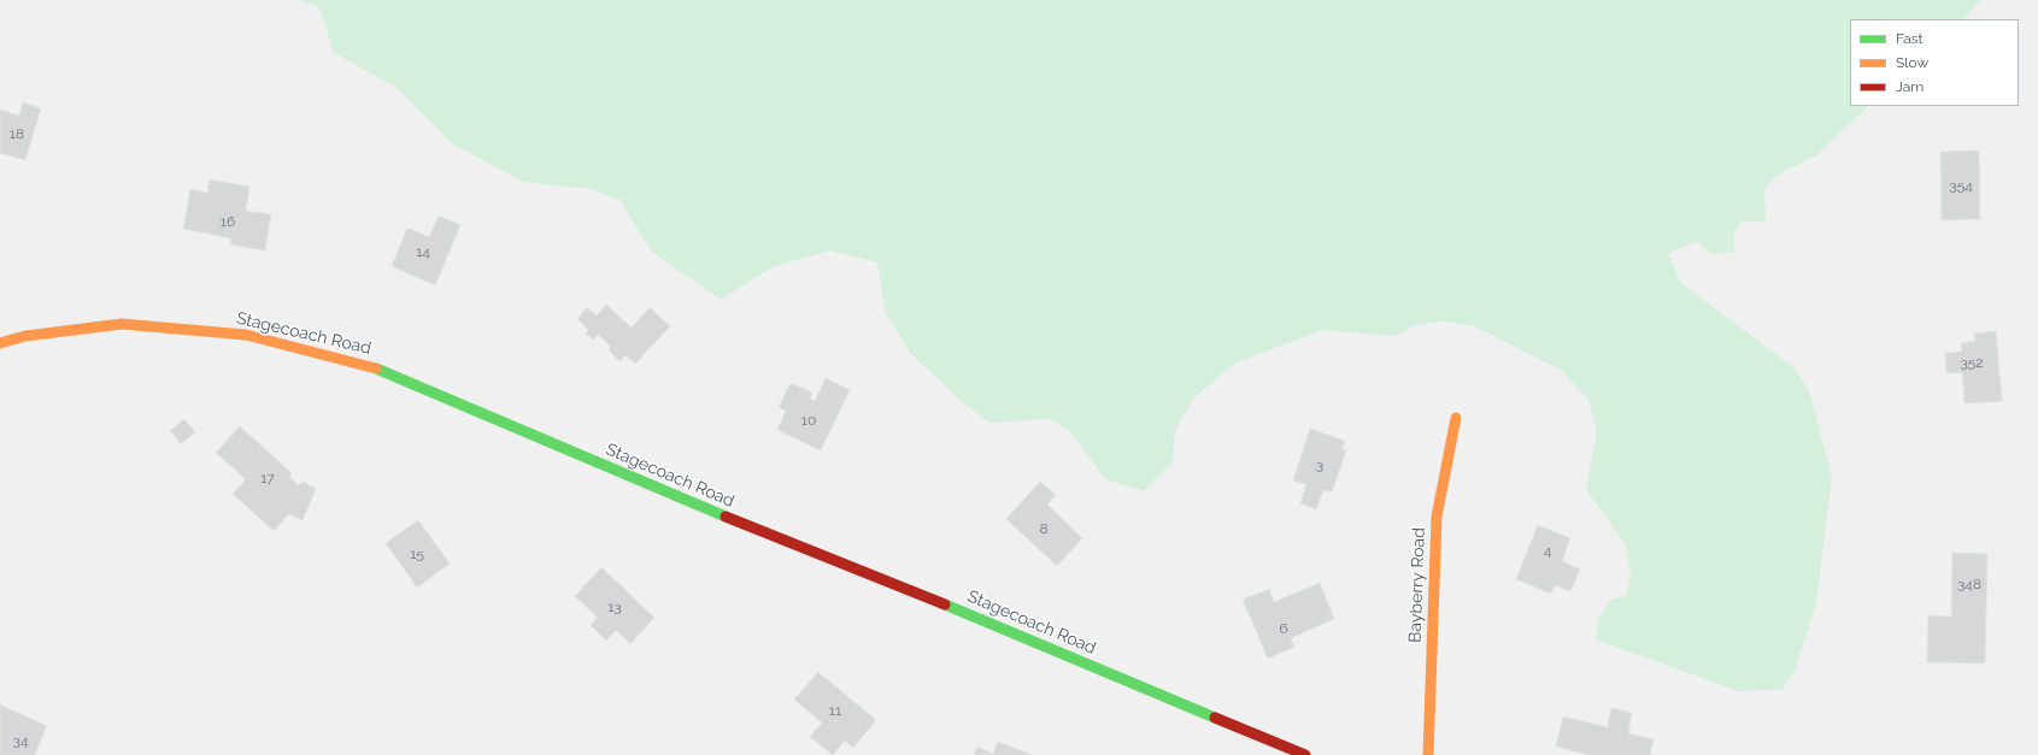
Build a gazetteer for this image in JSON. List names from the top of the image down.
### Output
{
  "streets": {
    "street": ["Stagecoach Road", "Bayberry Road"]
  },
  "house_numbers": [
    "18",
    "354",
    "16",
    "14",
    "352",
    "10",
    "3",
    "17",
    "8",
    "4",
    "15",
    "348",
    "13",
    "6",
    "11",
    "34"
  ],
  "legend": ["Fast", "Slow", "Jam"]
}
